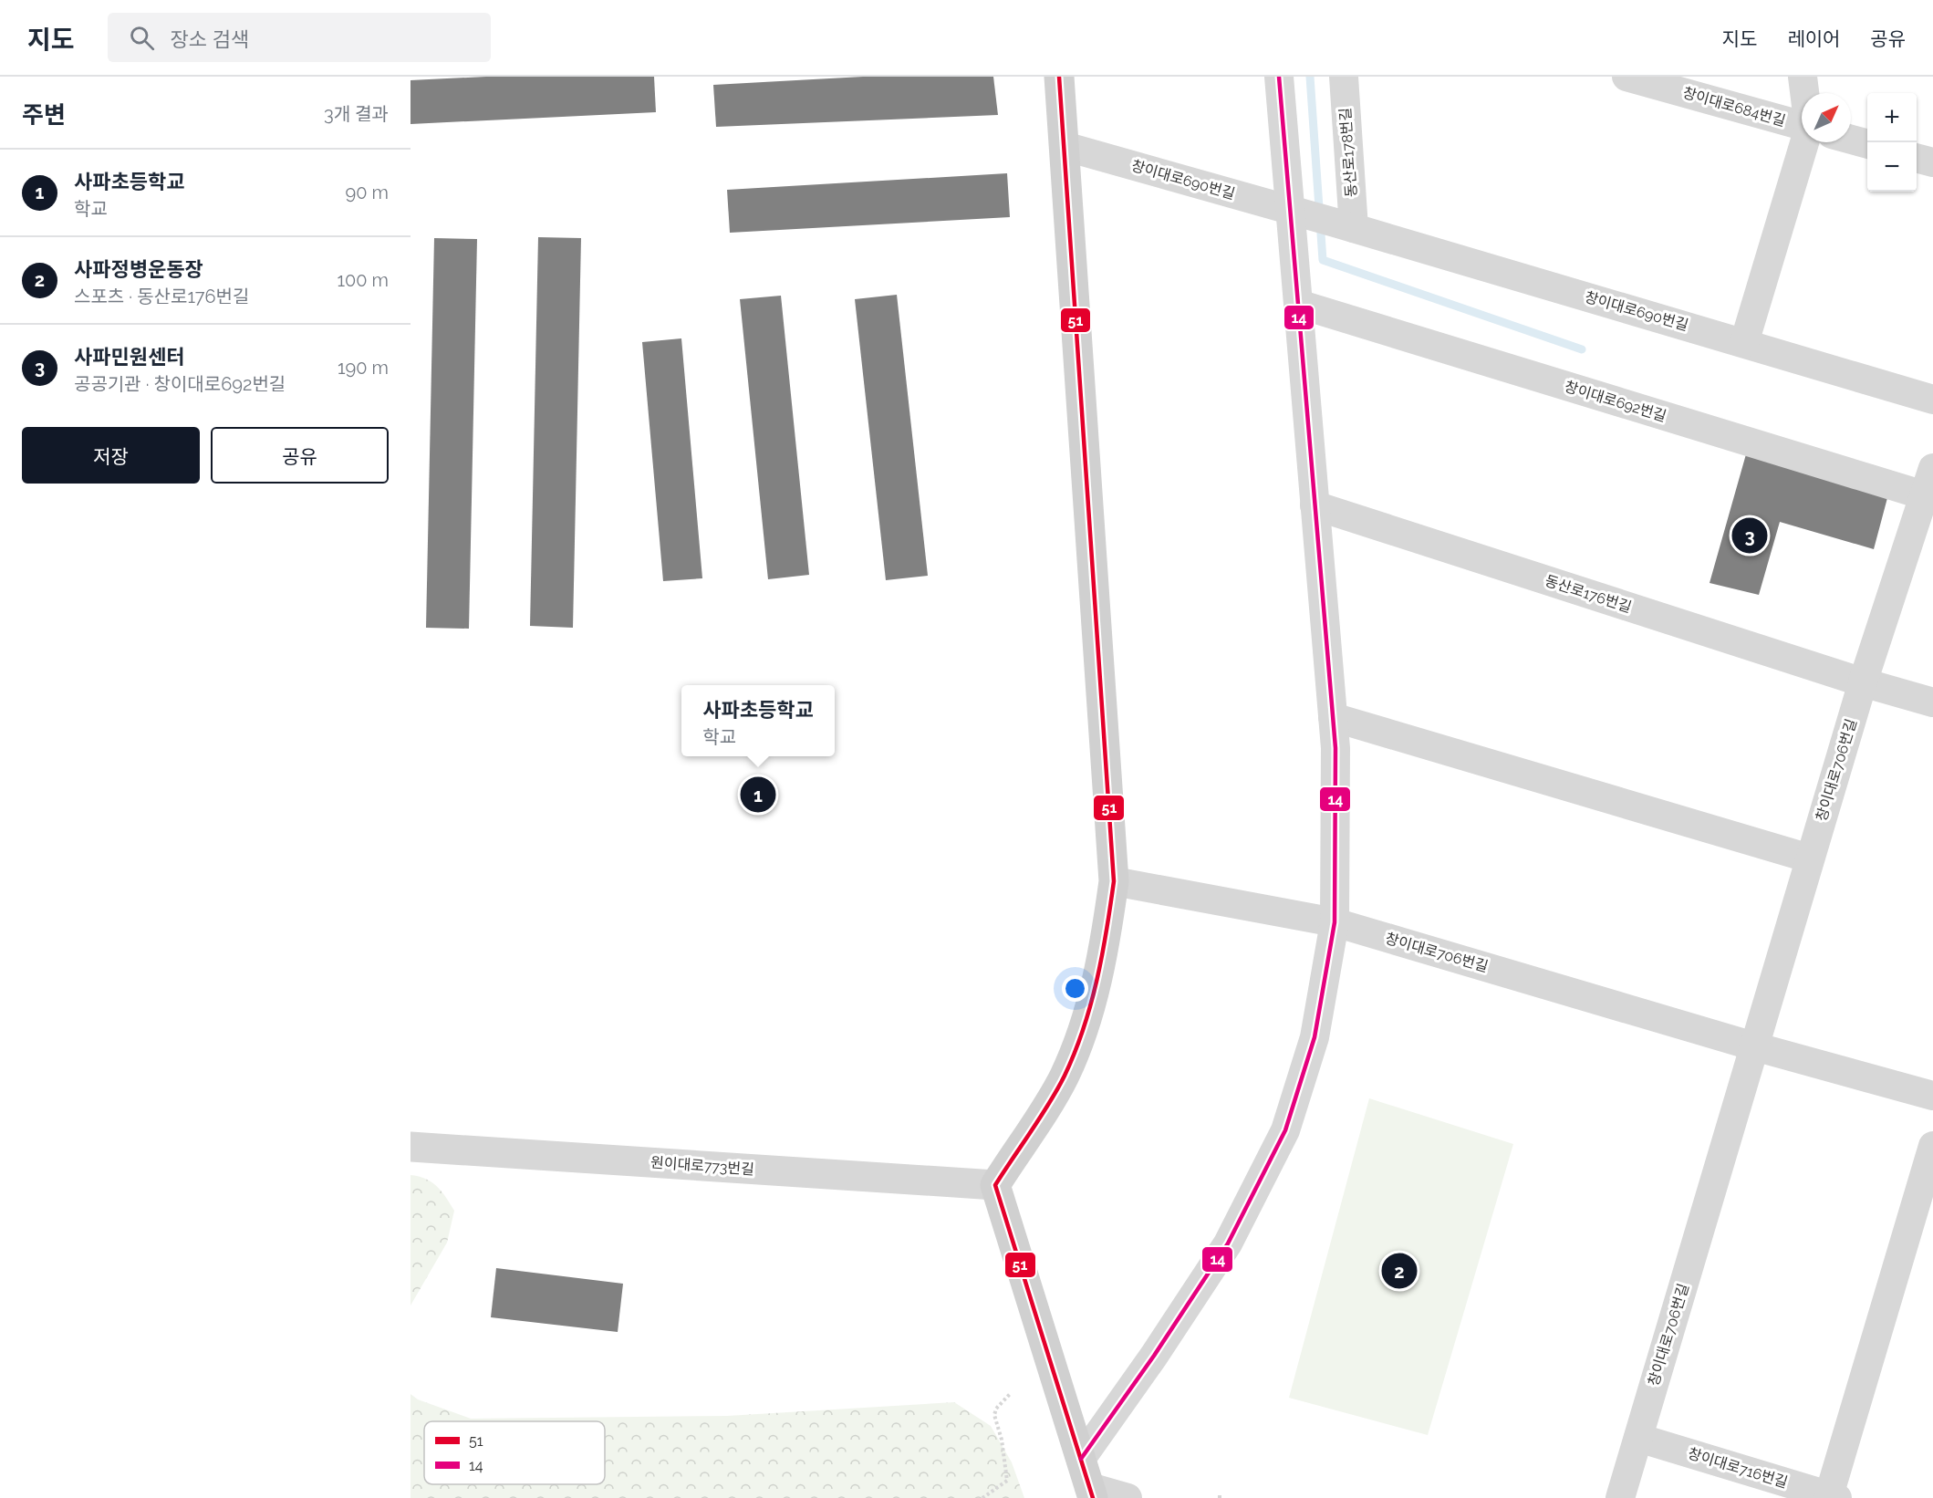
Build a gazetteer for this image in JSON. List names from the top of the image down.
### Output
{
  "streets": {
    "street": [
      "창이대로684번길",
      "동산로178번길",
      "창이대로690번길",
      "창이대로692번길",
      "동산로176번길",
      "창이대로706번길",
      "원이대로773번길",
      "창이대로716번길"
    ]
  },
  "crossings": [
    ["동산로178번길", "창이대로690번길"],
    ["창이대로692번길", "창이대로706번길"],
    ["동산로176번길", "창이대로706번길"],
    ["창이대로706번길", "창이대로716번길"]
  ],
  "lines": ["transit line 51", "transit line 14"],
  "legend": ["51", "14"],
  "north": "top right",
  "page": {
    "header": "지도",
    "search": "장소 검색",
    "nav": ["지도", "레이어", "공유"],
    "heading": ["주변", "3개 결과"],
    "map_buttons": ["+", "−"],
    "list": [
      {
        "mark": "1",
        "name": "사파초등학교",
        "note": "학교",
        "value": "90 m"
      },
      {
        "mark": "2",
        "name": "사파정병운동장",
        "note": "스포츠 · 동산로176번길",
        "value": "100 m"
      },
      {
        "mark": "3",
        "name": "사파민원센터",
        "note": "공공기관 · 창이대로692번길",
        "value": "190 m"
      }
    ],
    "buttons": ["저장", "공유"],
    "pins": ["3", "1", "2"],
    "popup": ["사파초등학교", "학교"]
  }
}
